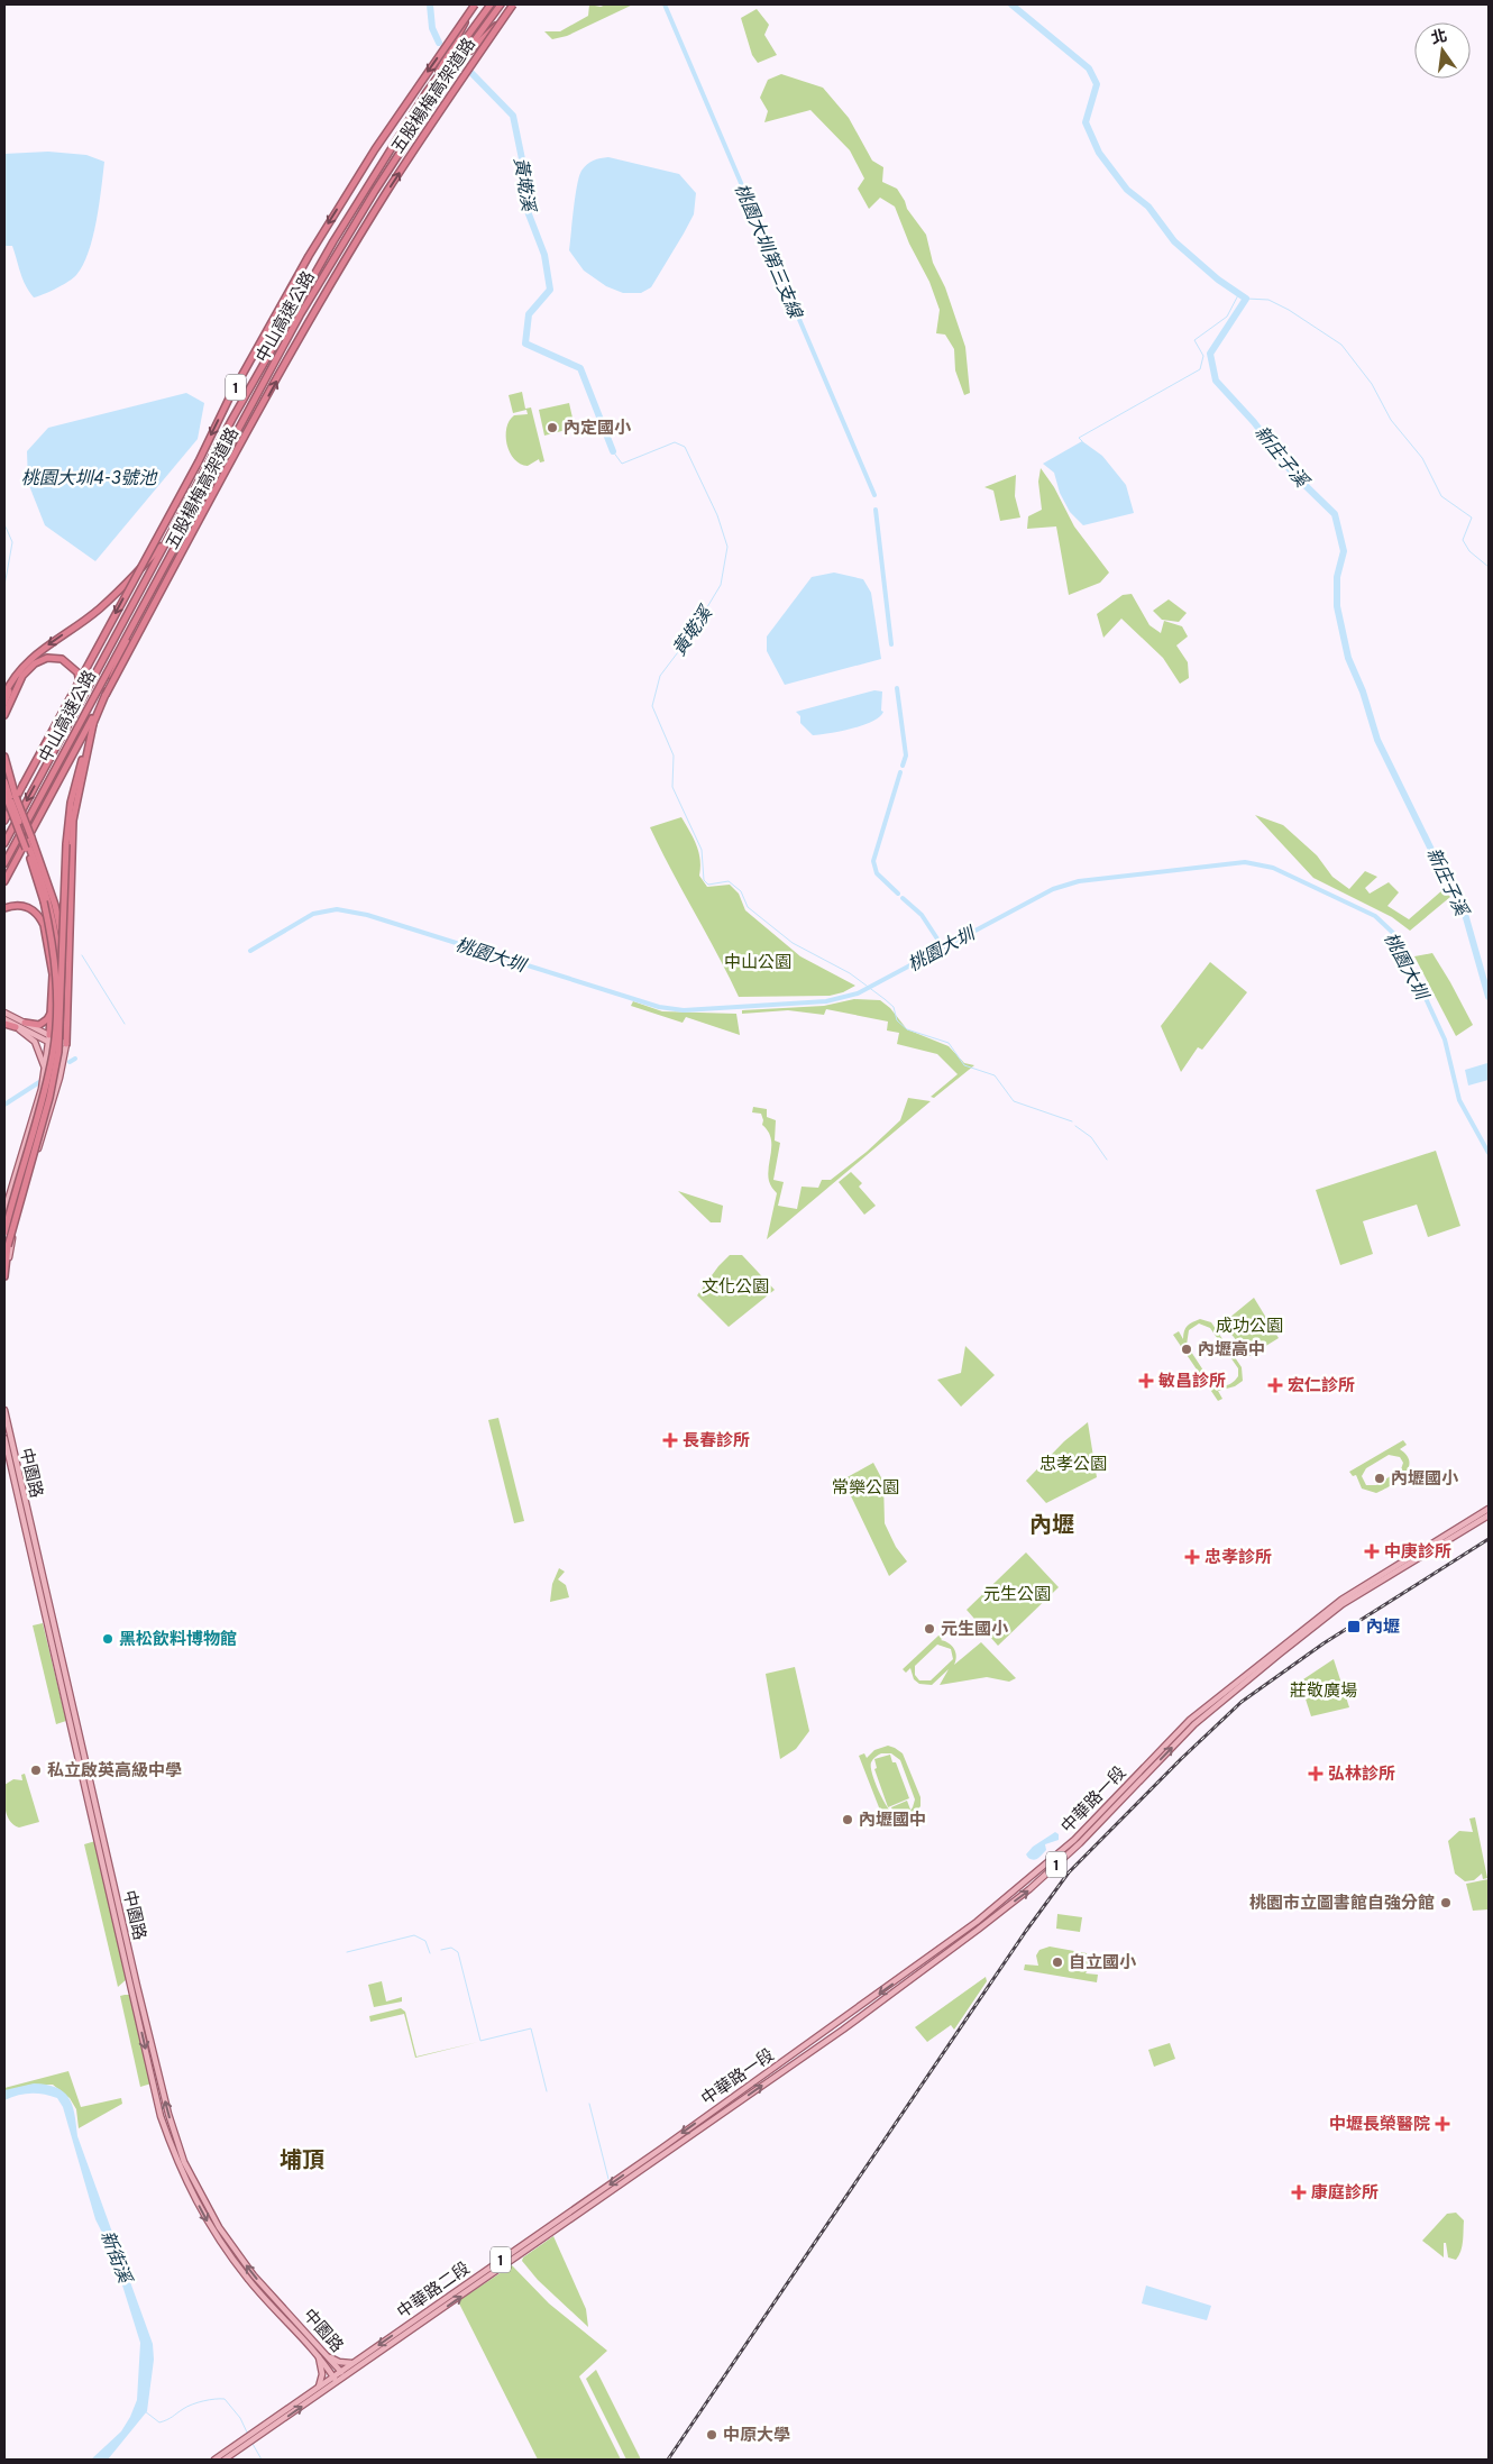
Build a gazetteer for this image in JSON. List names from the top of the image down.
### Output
{
  "streets": {
    "highway": ["五股楊梅高架道路", "中山高速公路", "1"],
    "main road": ["中園路", "中華路一段", "中華路二段"]
  },
  "crossings": [
    ["中園路", "中華路二段"],
    ["中華路一段", "中華路二段"]
  ],
  "districts": ["內壢", "埔頂"],
  "water": [
    "黃墘溪",
    "桃園大圳第三支線",
    "新庄子溪",
    "桃園大圳4-3號池",
    "桃園大圳",
    "新街溪"
  ],
  "parks": [
    "中山公園",
    "文化公園",
    "成功公園",
    "忠孝公園",
    "常樂公園",
    "元生公園",
    "莊敬廣場"
  ],
  "places": {
    "other": [
      "內定國小",
      "內壢高中",
      "內壢國小",
      "元生國小",
      "黑松飲料博物館",
      "私立啟英高級中學",
      "內壢國中",
      "桃園市立圖書館自強分館",
      "自立國小",
      "中原大學"
    ],
    "health": [
      "敏昌診所",
      "宏仁診所",
      "長春診所",
      "中庚診所",
      "忠孝診所",
      "弘林診所",
      "中壢長榮醫院",
      "康庭診所"
    ],
    "transit": ["內壢"]
  },
  "north": "top"
}
